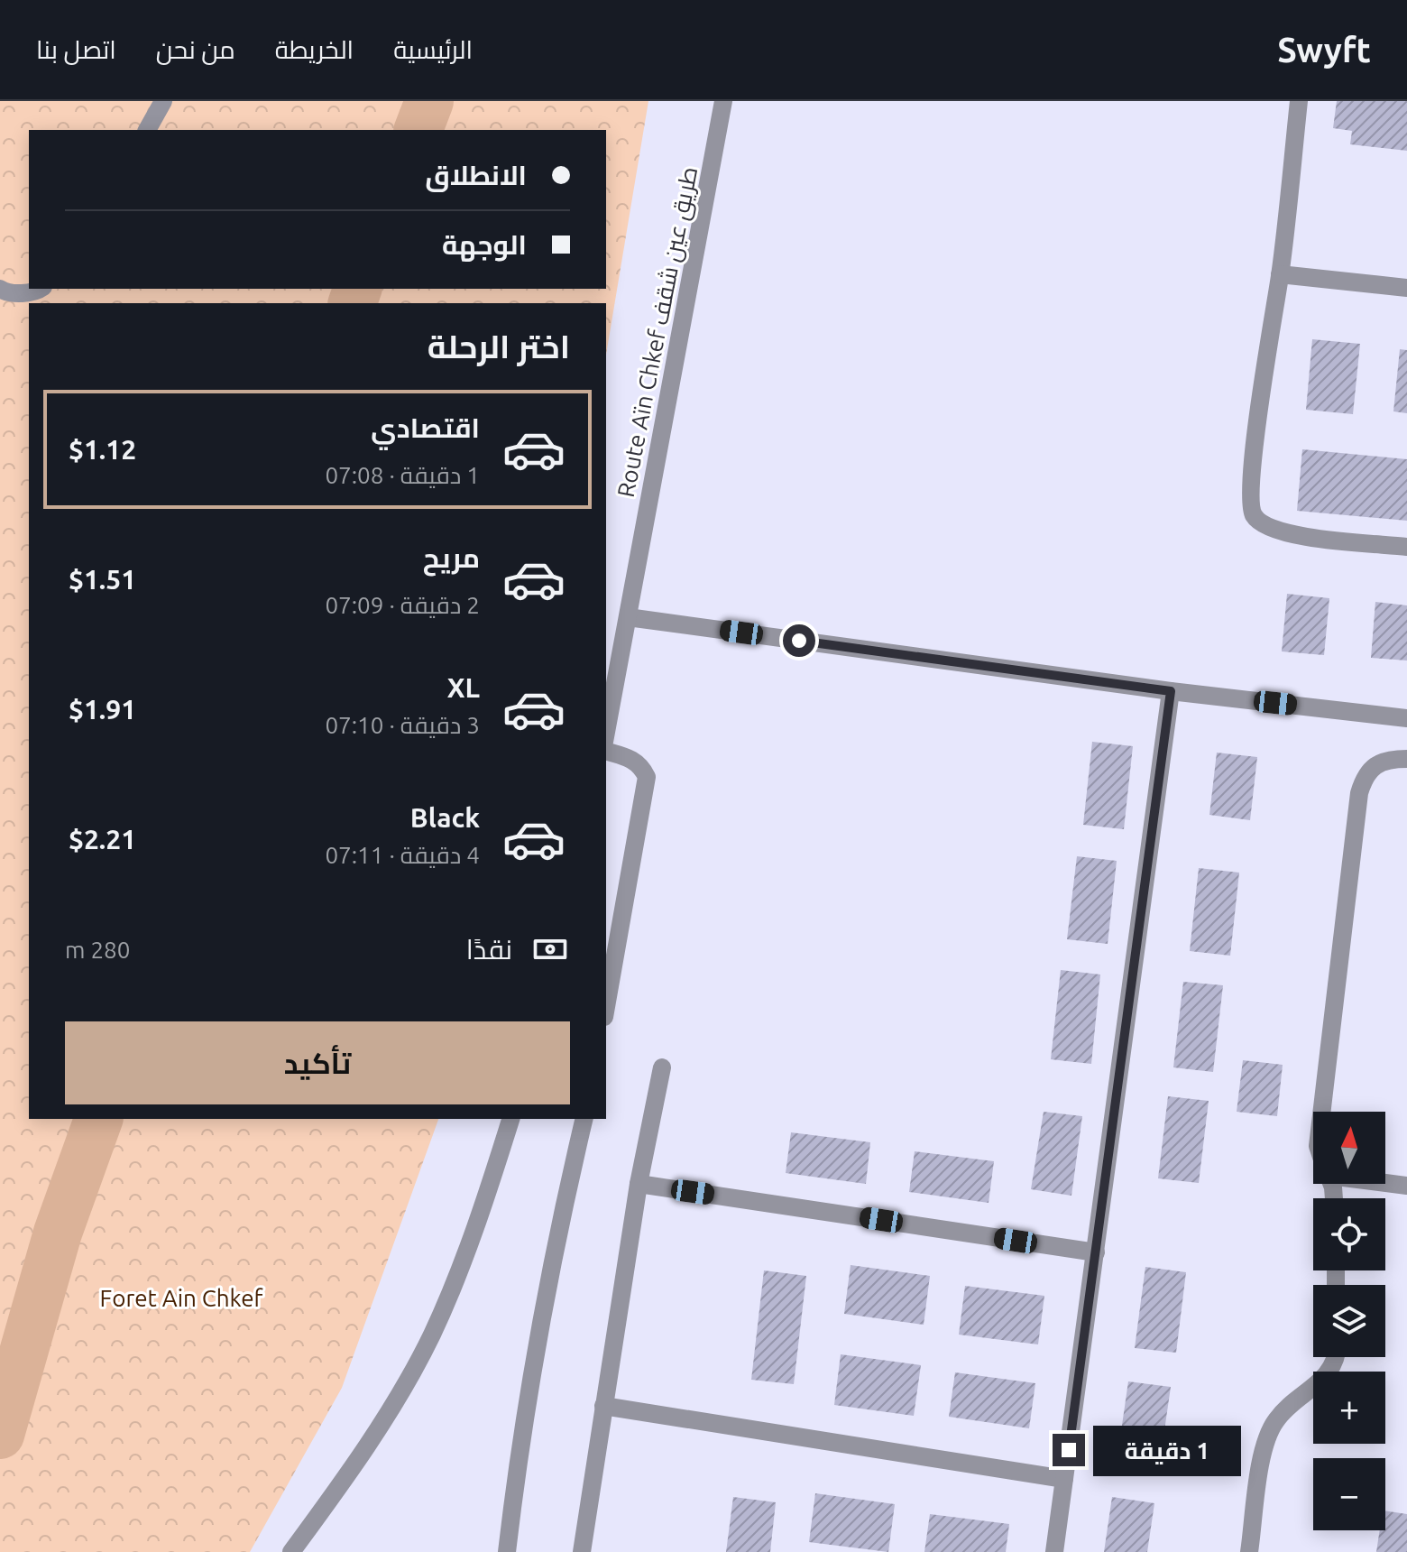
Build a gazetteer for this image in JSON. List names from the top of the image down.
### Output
{
  "streets": {
    "street": ["Route Aïn Chkef طريق عين شقف"]
  },
  "parks": ["Foret Ain Chkef"],
  "north": "top",
  "page": {
    "header": "Swyft",
    "nav": [
      "الرئيسية",
      "الخريطة",
      "من نحن",
      "اتصل بنا"
    ],
    "banner": ["الانطلاق", "الوجهة"],
    "heading": "اختر الرحلة",
    "list": [
      {
        "name": "اقتصادي",
        "note": "1 دقيقة · 07:08",
        "value": "$1.12"
      },
      {
        "name": "مريح",
        "note": "2 دقيقة · 07:09",
        "value": "$1.51"
      },
      {
        "name": "XL",
        "note": "3 دقيقة · 07:10",
        "value": "$1.91"
      },
      {
        "name": "Black",
        "note": "4 دقيقة · 07:11",
        "value": "$2.21"
      }
    ],
    "pay": ["نقدًا", "280 m"],
    "buttons": "تأكيد",
    "map_buttons": ["+", "−"],
    "bubble": "1 دقيقة"
  }
}
